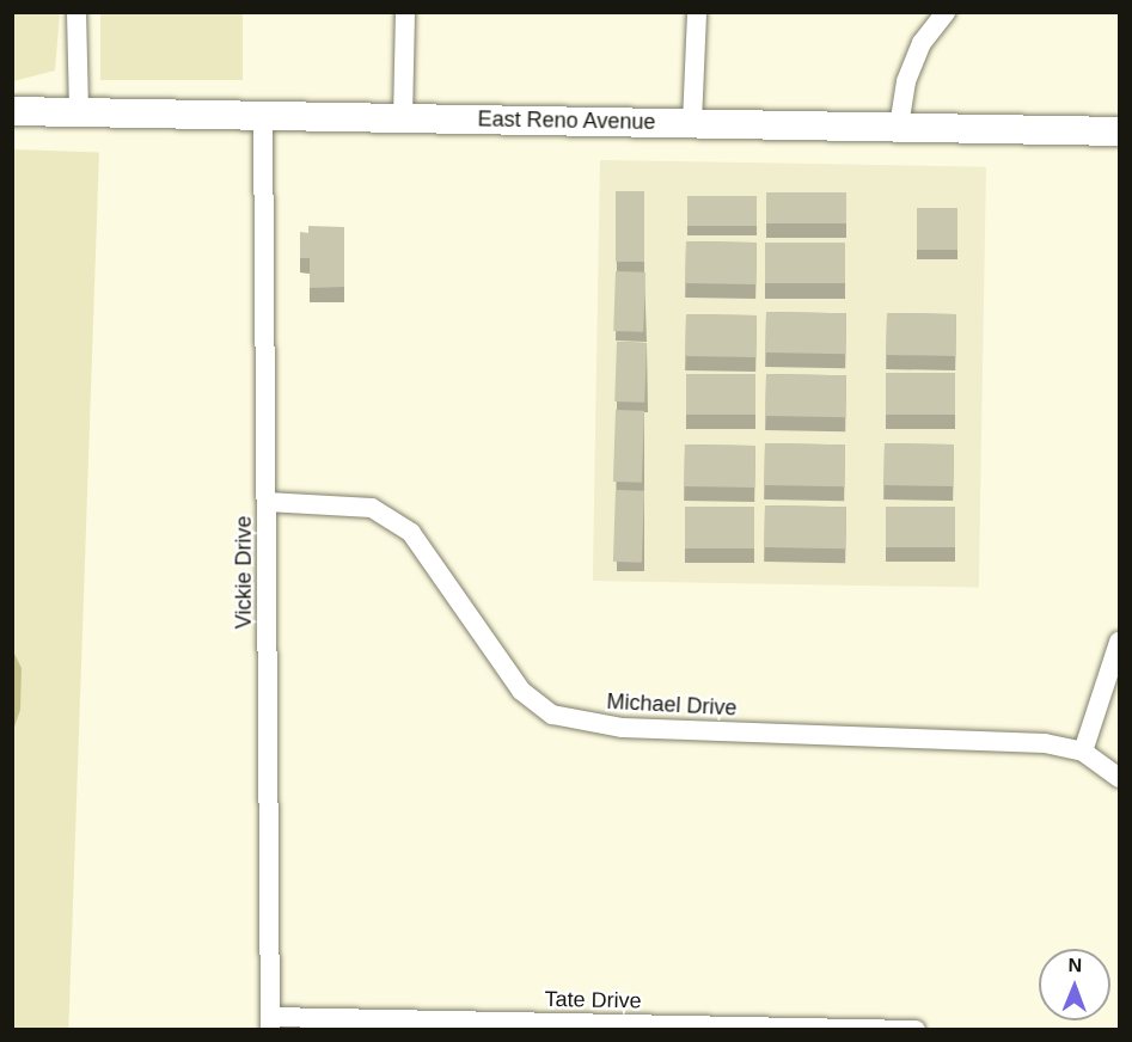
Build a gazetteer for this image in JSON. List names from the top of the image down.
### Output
{
  "streets": {
    "main road": ["East Reno Avenue"],
    "street": ["Vickie Drive", "Michael Drive", "Tate Drive"]
  },
  "crossings": [
    ["East Reno Avenue", "Vickie Drive"],
    ["Vickie Drive", "Michael Drive"],
    ["Vickie Drive", "Tate Drive"]
  ],
  "north": "top"
}
